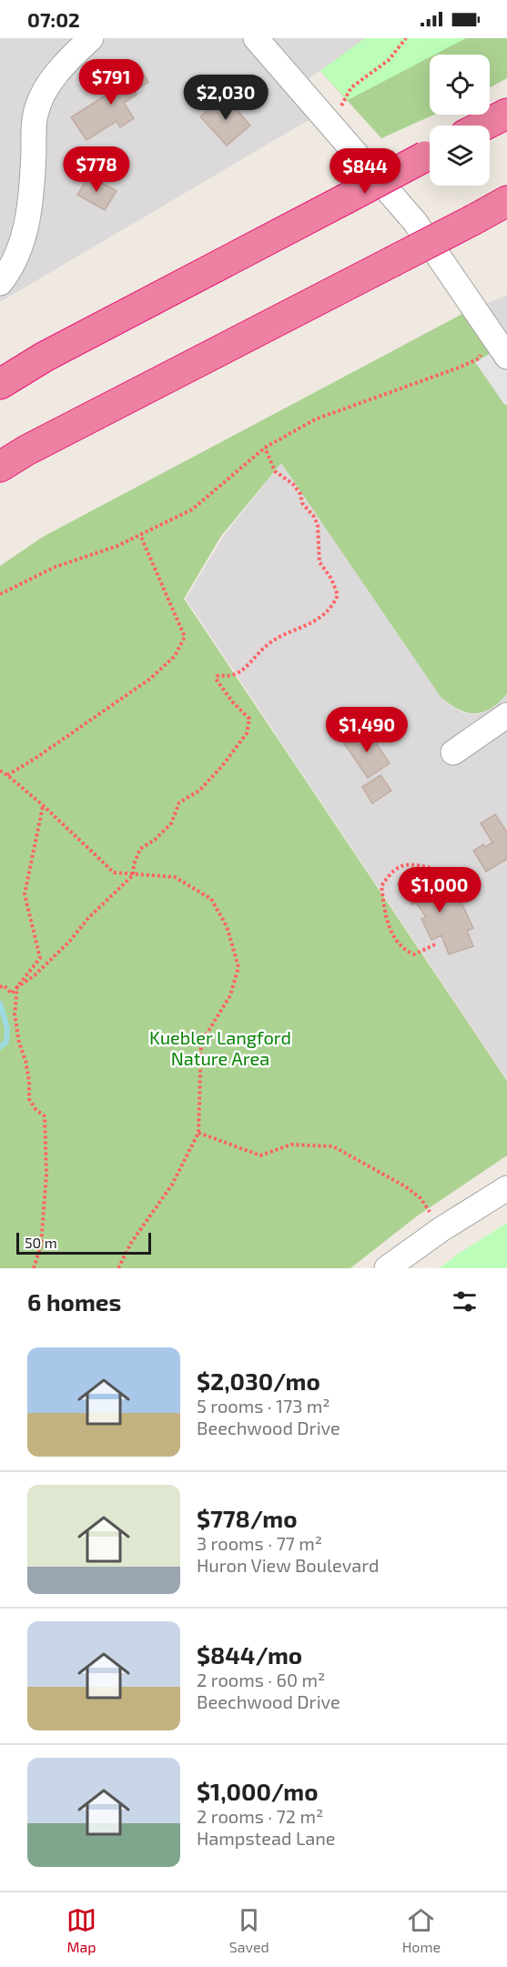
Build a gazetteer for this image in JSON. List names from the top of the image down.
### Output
{
  "parks": ["Kuebler Langford Nature Area"],
  "scale_bar": "50 m",
  "page": {
    "status": "07:02",
    "price": [
      "$791",
      "$2,030",
      "$778",
      "$844",
      "$1,490",
      "$1,000"
    ],
    "scale": "50 m",
    "heading": "6 homes",
    "list": [
      {
        "name": "$2,030/mo",
        "note": "5 rooms · 173 m² · Beechwood Drive"
      },
      {
        "name": "$778/mo",
        "note": "3 rooms · 77 m² · Huron View Boulevard"
      },
      {
        "name": "$844/mo",
        "note": "2 rooms · 60 m² · Beechwood Drive"
      },
      {
        "name": "$1,000/mo",
        "note": "2 rooms · 72 m² · Hampstead Lane"
      }
    ],
    "tabs": ["Map", "Saved", "Home"]
  }
}
